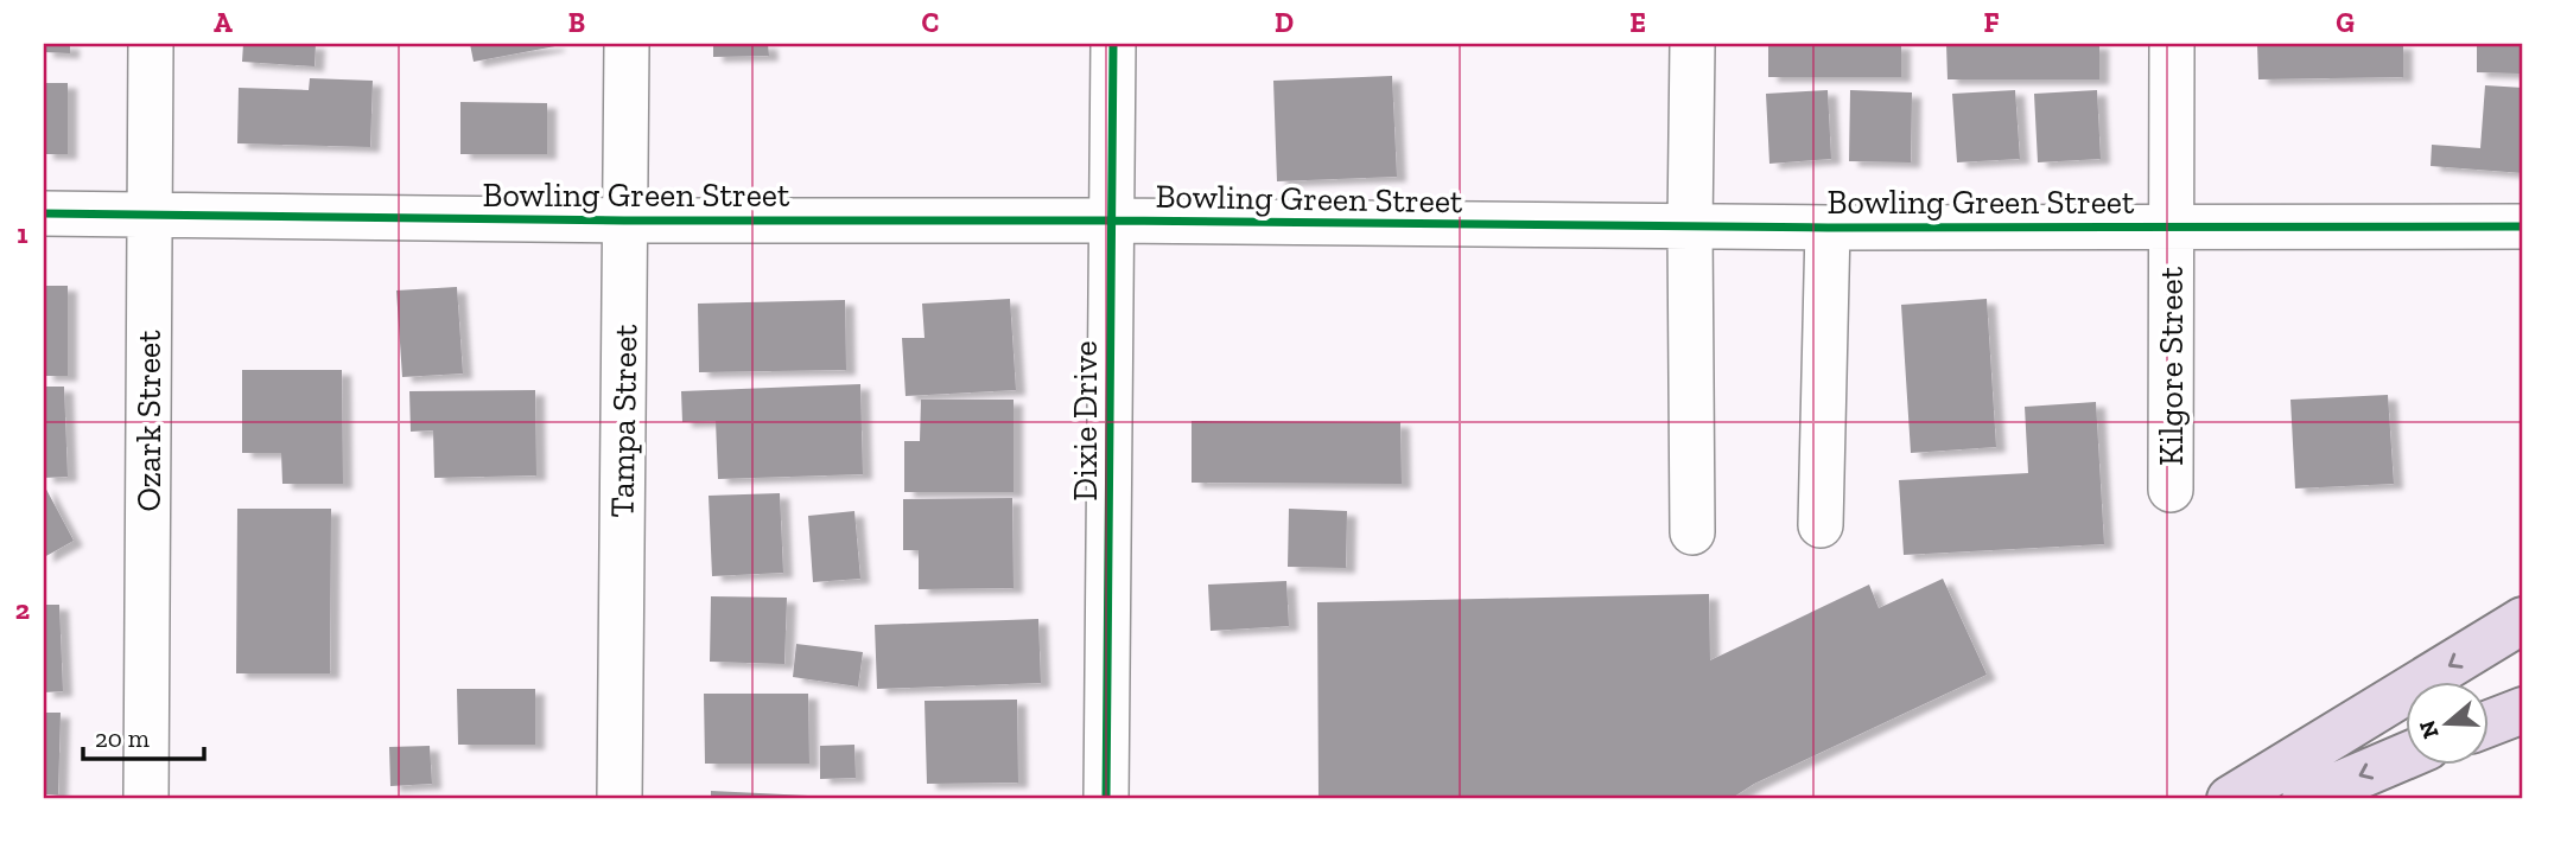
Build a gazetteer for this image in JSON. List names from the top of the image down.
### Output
{
  "streets": {
    "street": [
      "Bowling Green Street",
      "Kilgore Street",
      "Ozark Street",
      "Tampa Street",
      "Dixie Drive"
    ]
  },
  "crossings": [
    ["Bowling Green Street", "Kilgore Street"],
    ["Bowling Green Street", "Ozark Street"],
    ["Bowling Green Street", "Tampa Street"],
    ["Bowling Green Street", "Dixie Drive"]
  ],
  "scale_bar": "20 m",
  "north": "left",
  "grid": {
    "columns": [
      "A",
      "B",
      "C",
      "D",
      "E",
      "F",
      "G"
    ],
    "rows": ["1", "2"]
  }
}
